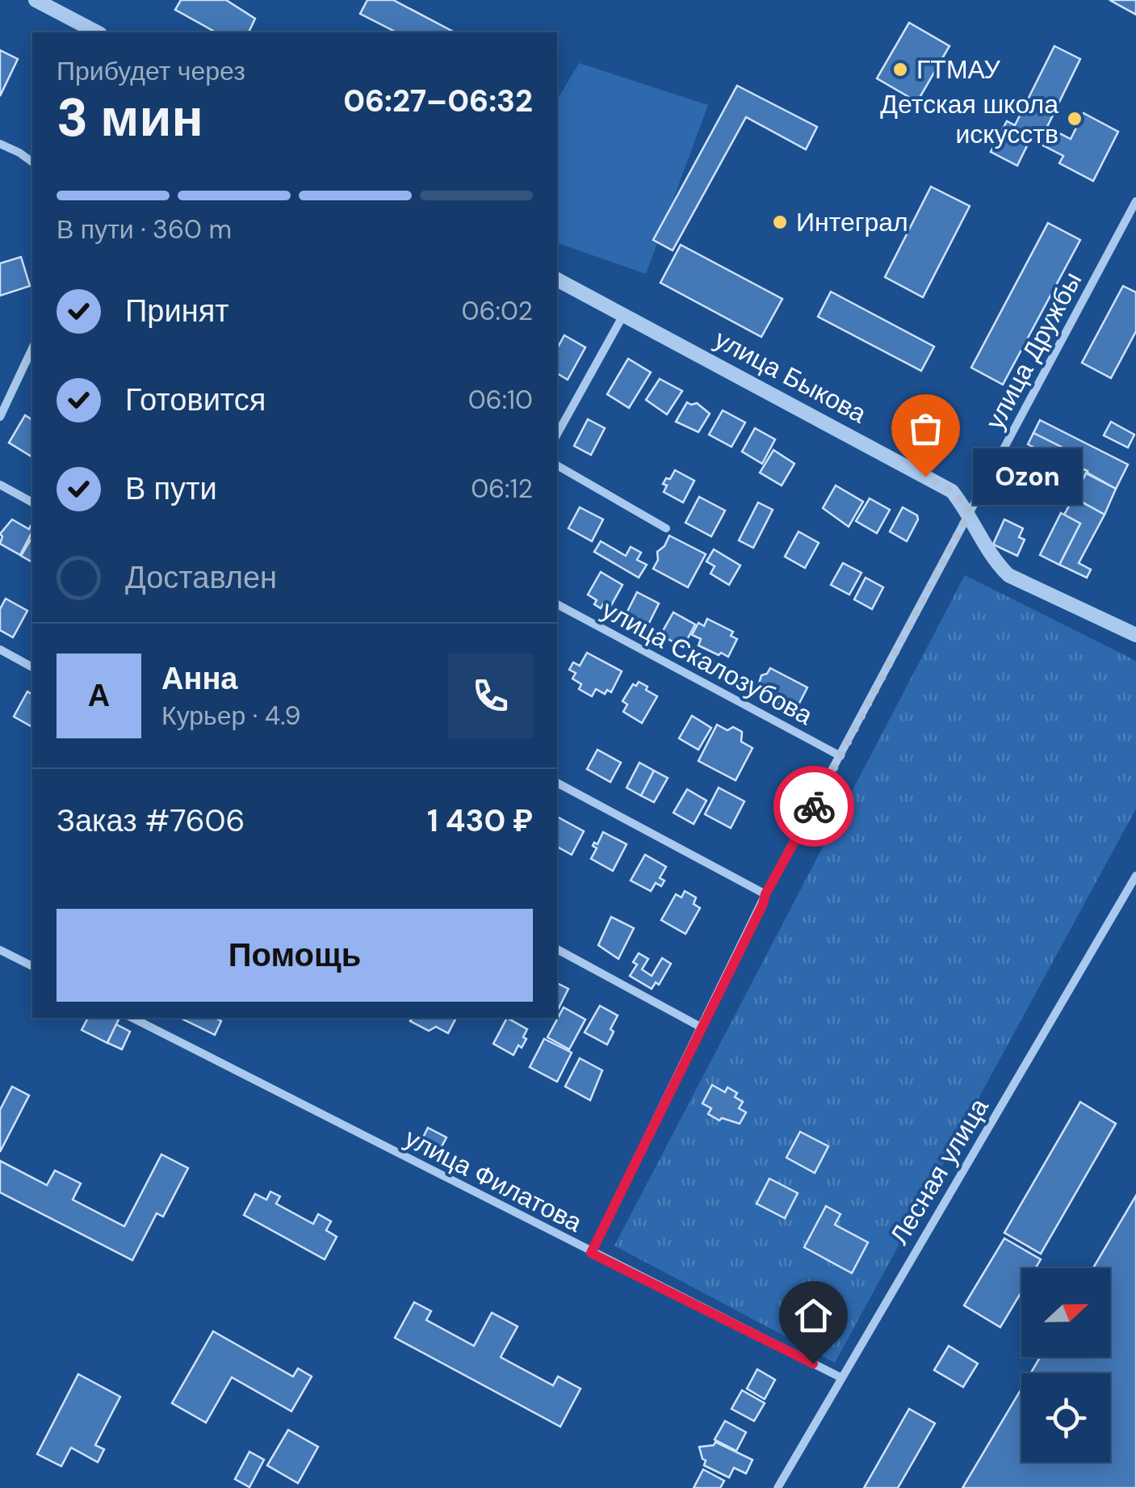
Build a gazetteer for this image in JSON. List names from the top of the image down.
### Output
{
  "streets": {
    "street": [
      "улица Дружбы",
      "улица Быкова",
      "улица Скалозубова",
      "Лесная улица",
      "улица Филатова"
    ]
  },
  "crossings": [
    ["улица Дружбы", "улица Быкова"],
    ["улица Дружбы", "улица Скалозубова"],
    ["улица Дружбы", "улица Филатова"],
    ["Лесная улица", "улица Филатова"]
  ],
  "places": [
    "ГТМАУ",
    "Детская школа искусств",
    "Интеграл",
    "Ozon"
  ],
  "north": "right",
  "page": {
    "heading": ["3 мин", "Прибудет через", "06:27–06:32"],
    "panel": [
      "Анна",
      "Курьер · 4.9",
      "Заказ #7606",
      "1 430 ₽"
    ],
    "bar": "В пути · 360 m",
    "list": [
      ["Принят", "06:02"],
      ["Готовится", "06:10"],
      ["В пути", "06:12"],
      "Доставлен"
    ],
    "bubble": "Ozon",
    "round": "А",
    "buttons": "Помощь"
  }
}
